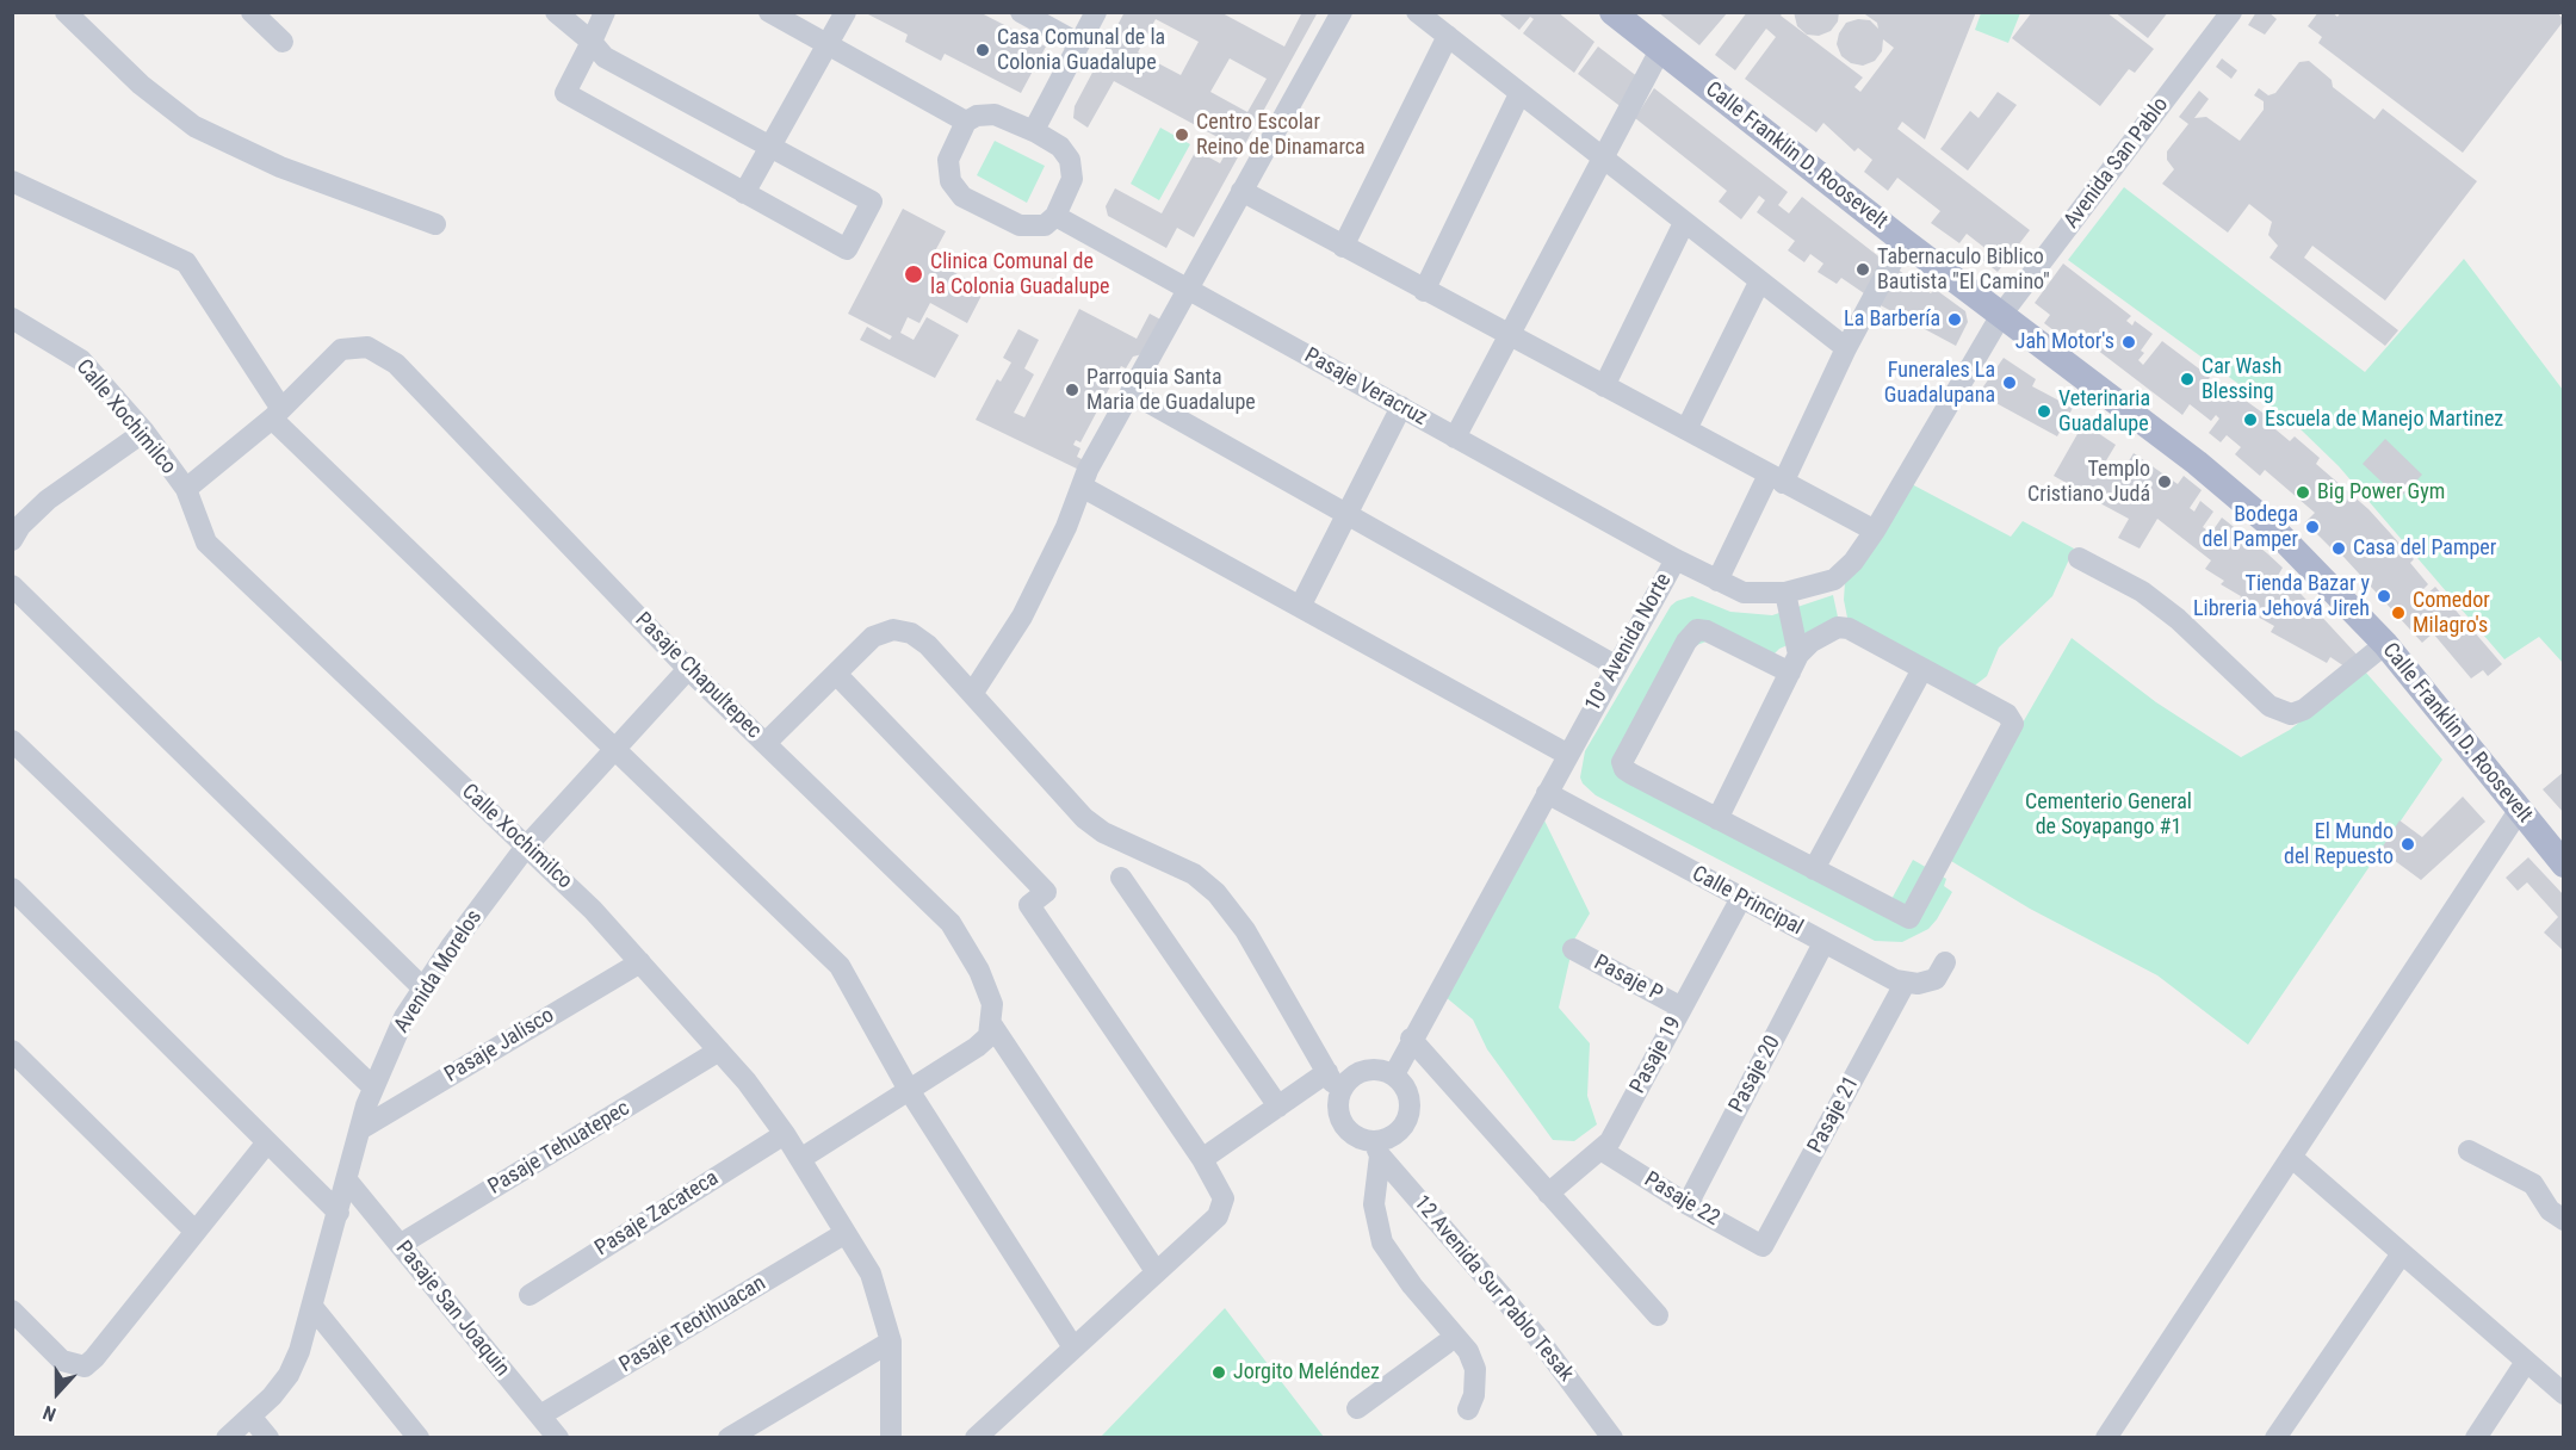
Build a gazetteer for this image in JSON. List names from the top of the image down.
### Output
{
  "streets": {
    "main road": ["Calle Franklin D. Roosevelt"],
    "street": [
      "Avenida San Pablo",
      "Pasaje Veracruz",
      "Calle Xochimilco",
      "10° Avenida Norte",
      "Pasaje Chapultepec",
      "Calle Principal",
      "Avenida Morelos",
      "Pasaje P",
      "Pasaje Jalisco",
      "Pasaje 19",
      "Pasaje 20",
      "Pasaje 21",
      "Pasaje Tehuatepec",
      "Pasaje 22",
      "Pasaje Zacateca",
      "12 Avenida Sur Pablo Tesak",
      "Pasaje San Joaquin",
      "Pasaje Teotihuacan"
    ]
  },
  "crossings": [
    ["Calle Franklin D. Roosevelt", "Avenida San Pablo"],
    ["Calle Franklin D. Roosevelt", "10° Avenida Norte"],
    ["Avenida San Pablo", "10° Avenida Norte"],
    ["Pasaje Veracruz", "10° Avenida Norte"],
    ["Calle Xochimilco", "Pasaje Chapultepec"],
    ["Calle Xochimilco", "Avenida Morelos"],
    ["Calle Xochimilco", "Pasaje Jalisco"],
    ["Calle Xochimilco", "Pasaje Tehuatepec"],
    ["Calle Xochimilco", "Pasaje Zacateca"],
    ["Calle Xochimilco", "Pasaje Teotihuacan"],
    ["10° Avenida Norte", "Calle Principal"],
    ["10° Avenida Norte", "12 Avenida Sur Pablo Tesak"],
    ["Pasaje Chapultepec", "Avenida Morelos"],
    ["Calle Principal", "Pasaje 19"],
    ["Calle Principal", "Pasaje 20"],
    ["Calle Principal", "Pasaje 21"],
    ["Avenida Morelos", "Pasaje Jalisco"],
    ["Avenida Morelos", "Pasaje San Joaquin"],
    ["Pasaje P", "Pasaje 19"],
    ["Pasaje 19", "Pasaje 22"],
    ["Pasaje 20", "Pasaje 22"],
    ["Pasaje 21", "Pasaje 22"],
    ["Pasaje Tehuatepec", "Pasaje San Joaquin"],
    ["Pasaje San Joaquin", "Pasaje Teotihuacan"]
  ],
  "parks": ["Cementerio General de Soyapango #1"],
  "places": [
    "Casa Comunal de la Colonia Guadalupe",
    "Centro Escolar Reino de Dinamarca",
    "Tabernaculo Biblico Bautista \"El Camino\"",
    "Clinica Comunal de la Colonia Guadalupe",
    "La Barbería",
    "Jah Motor's",
    "Car Wash Blessing",
    "Funerales La Guadalupana",
    "Parroquia Santa Maria de Guadalupe",
    "Veterinaria Guadalupe",
    "Escuela de Manejo Martinez",
    "Templo Cristiano Judá",
    "Big Power Gym",
    "Bodega del Pamper",
    "Casa del Pamper",
    "Tienda Bazar y Libreria Jehová Jireh",
    "Comedor Milagro's",
    "El Mundo del Repuesto",
    "Jorgito Meléndez"
  ],
  "north": "bottom"
}
